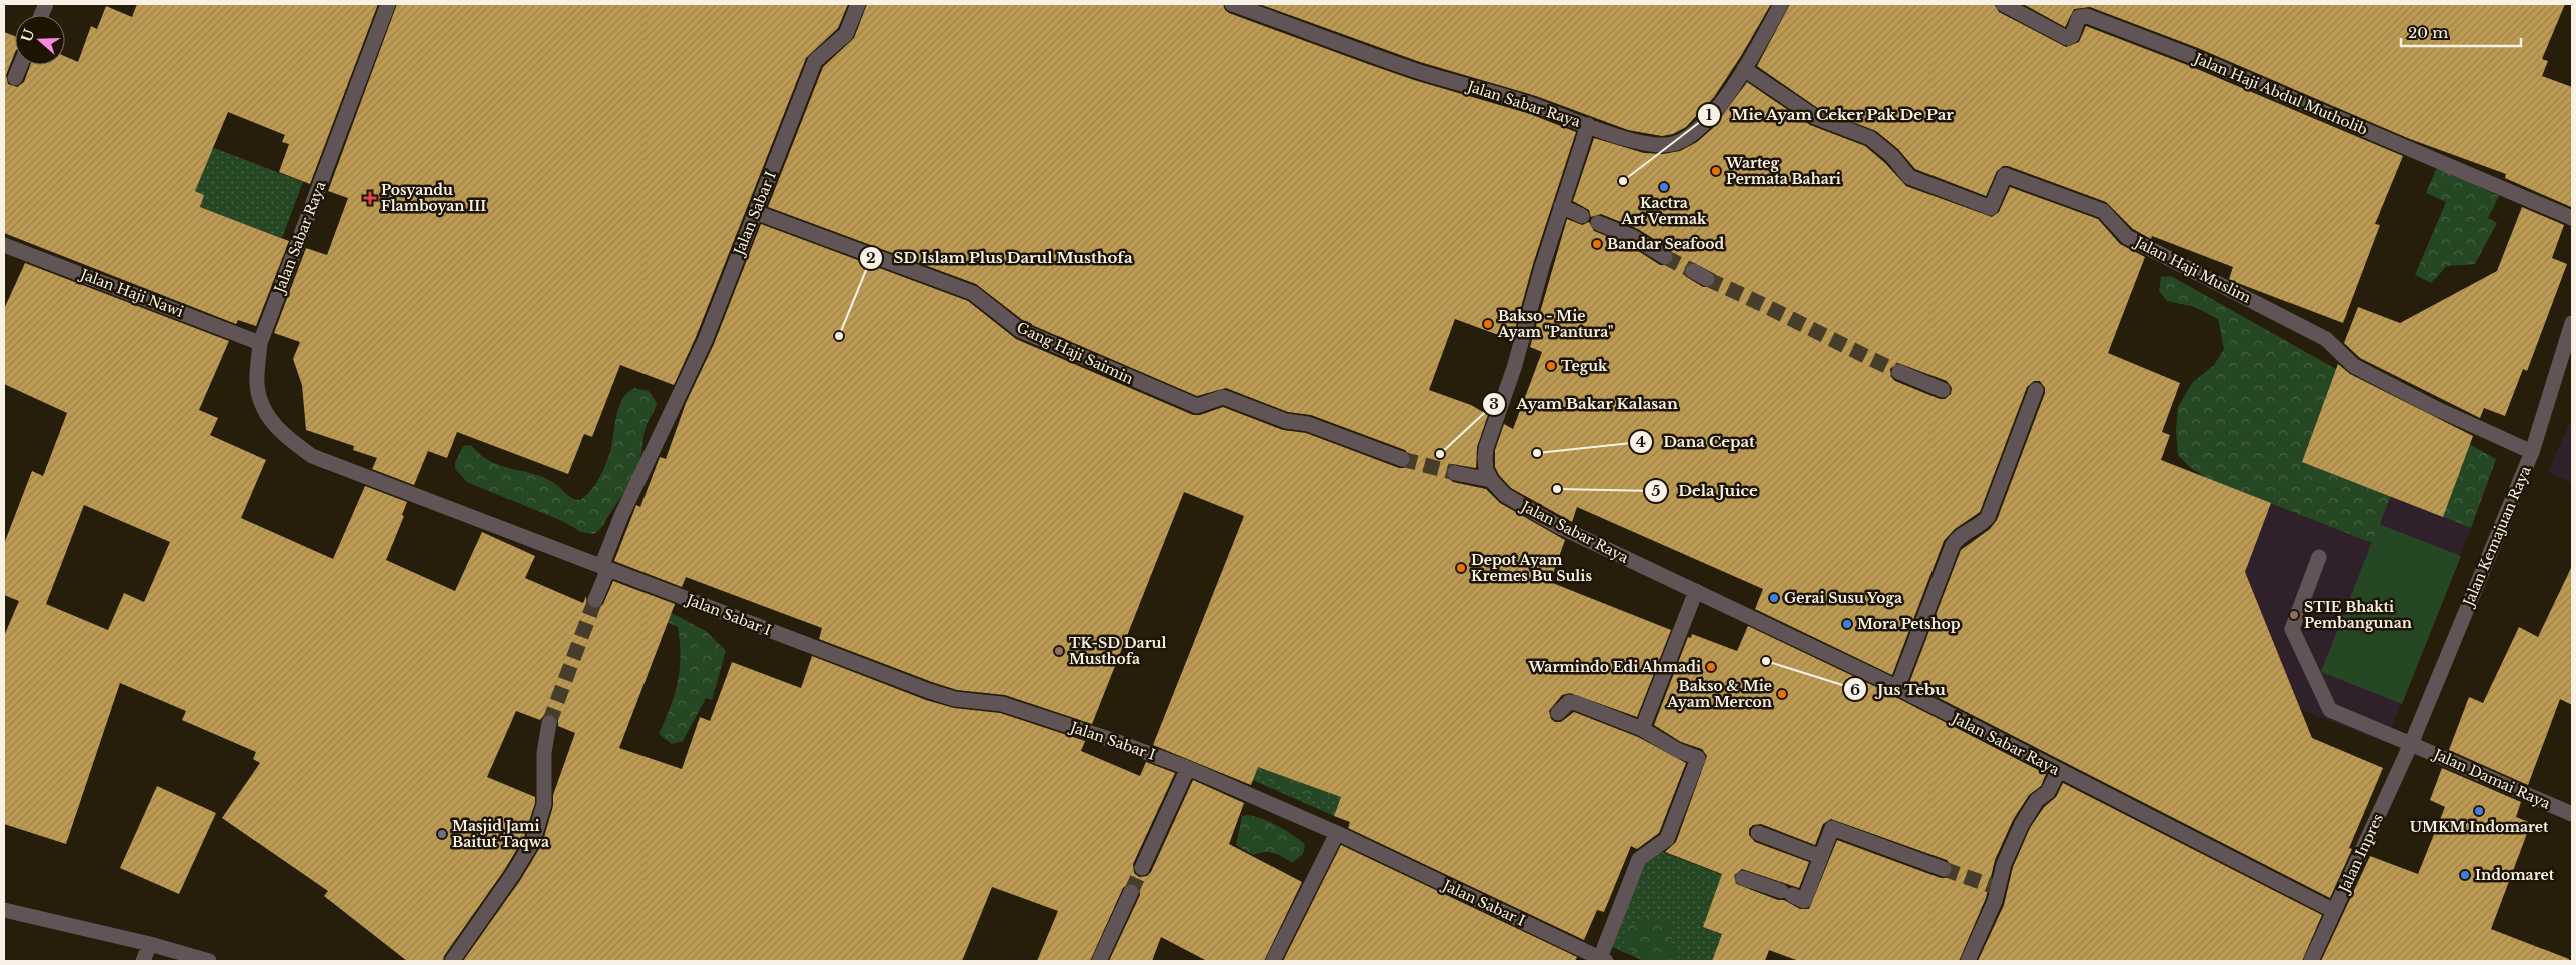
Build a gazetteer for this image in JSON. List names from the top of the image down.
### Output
{
  "streets": {
    "street": [
      "Jalan Haji Abdul Mutholib",
      "Jalan Sabar Raya",
      "Jalan Sabar I",
      "Jalan Haji Muslim",
      "Jalan Haji Nawi",
      "Gang Haji Saimin",
      "Jalan Kemajuan Raya",
      "Jalan Damai Raya",
      "Jalan Inpres"
    ]
  },
  "crossings": [
    ["Jalan Sabar Raya", "Jalan Sabar I"],
    ["Jalan Sabar Raya", "Jalan Haji Nawi"],
    ["Jalan Sabar Raya", "Jalan Inpres"],
    ["Jalan Sabar I", "Gang Haji Saimin"],
    ["Jalan Haji Muslim", "Jalan Kemajuan Raya"],
    ["Jalan Kemajuan Raya", "Jalan Damai Raya"],
    ["Jalan Kemajuan Raya", "Jalan Inpres"],
    ["Jalan Damai Raya", "Jalan Inpres"]
  ],
  "places": {
    "other": [
      "Warteg Permata Bahari",
      "Mie Ayam Ceker Pak De Par",
      "Kactra Art Vermak",
      "Bandar Seafood",
      "Bakso - Mie Ayam \"Pantura\"",
      "SD Islam Plus Darul Musthofa",
      "Teguk",
      "Dana Cepat",
      "Ayam Bakar Kalasan",
      "Dela Juice",
      "Depot Ayam Kremes Bu Sulis",
      "Gerai Susu Yoga",
      "STIE Bhakti Pembangunan",
      "Mora Petshop",
      "TK-SD Darul Musthofa",
      "Jus Tebu",
      "Warmindo Edi Ahmadi",
      "Bakso & Mie Ayam Mercon",
      "UMKM Indomaret",
      "Masjid Jami Baitut Taqwa",
      "Indomaret"
    ],
    "health": ["Posyandu Flamboyan III"]
  },
  "scale_bar": "20 m",
  "north": "left"
}
